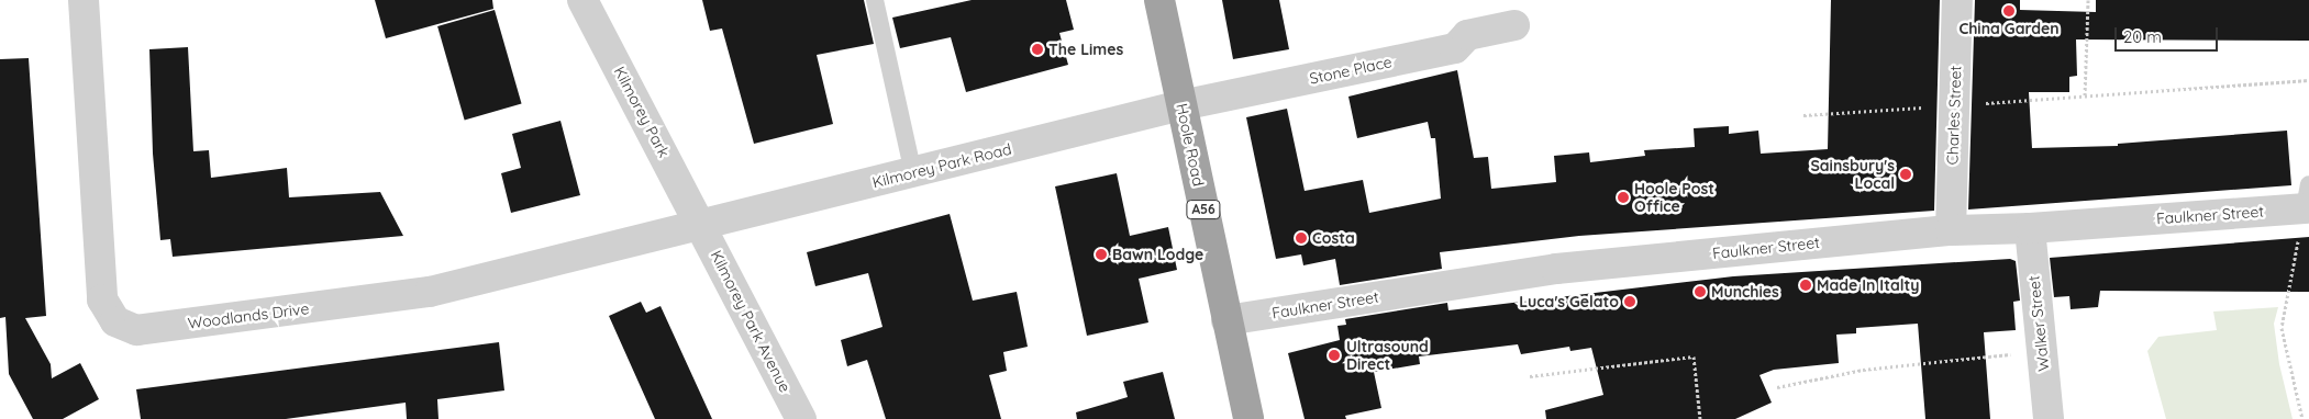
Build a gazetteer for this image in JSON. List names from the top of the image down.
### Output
{
  "streets": {
    "highway": ["Hoole Road", "A56"],
    "street": [
      "Stone Place",
      "Kilmorey Park",
      "Charles Street",
      "Kilmorey Park Road",
      "Faulkner Street",
      "Woodlands Drive",
      "Kilmorey Park Avenue",
      "Walker Street"
    ]
  },
  "crossings": [
    ["Stone Place", "Hoole Road"],
    ["Stone Place", "Kilmorey Park Road"],
    ["Kilmorey Park", "Kilmorey Park Road"],
    ["Kilmorey Park", "Woodlands Drive"],
    ["Kilmorey Park", "Kilmorey Park Avenue"],
    ["Charles Street", "Faulkner Street"],
    ["Hoole Road", "Kilmorey Park Road"],
    ["Hoole Road", "Faulkner Street"],
    ["Kilmorey Park Road", "Woodlands Drive"],
    ["Kilmorey Park Road", "Kilmorey Park Avenue"],
    ["Faulkner Street", "Walker Street"],
    ["Woodlands Drive", "Kilmorey Park Avenue"]
  ],
  "places": [
    "China Garden",
    "The Limes",
    "Sainsbury's Local",
    "Hoole Post Office",
    "Costa",
    "Bawn Lodge",
    "Made In Italty",
    "Munchies",
    "Luca's Gelato",
    "Ultrasound Direct"
  ],
  "scale_bar": "20 m"
}
